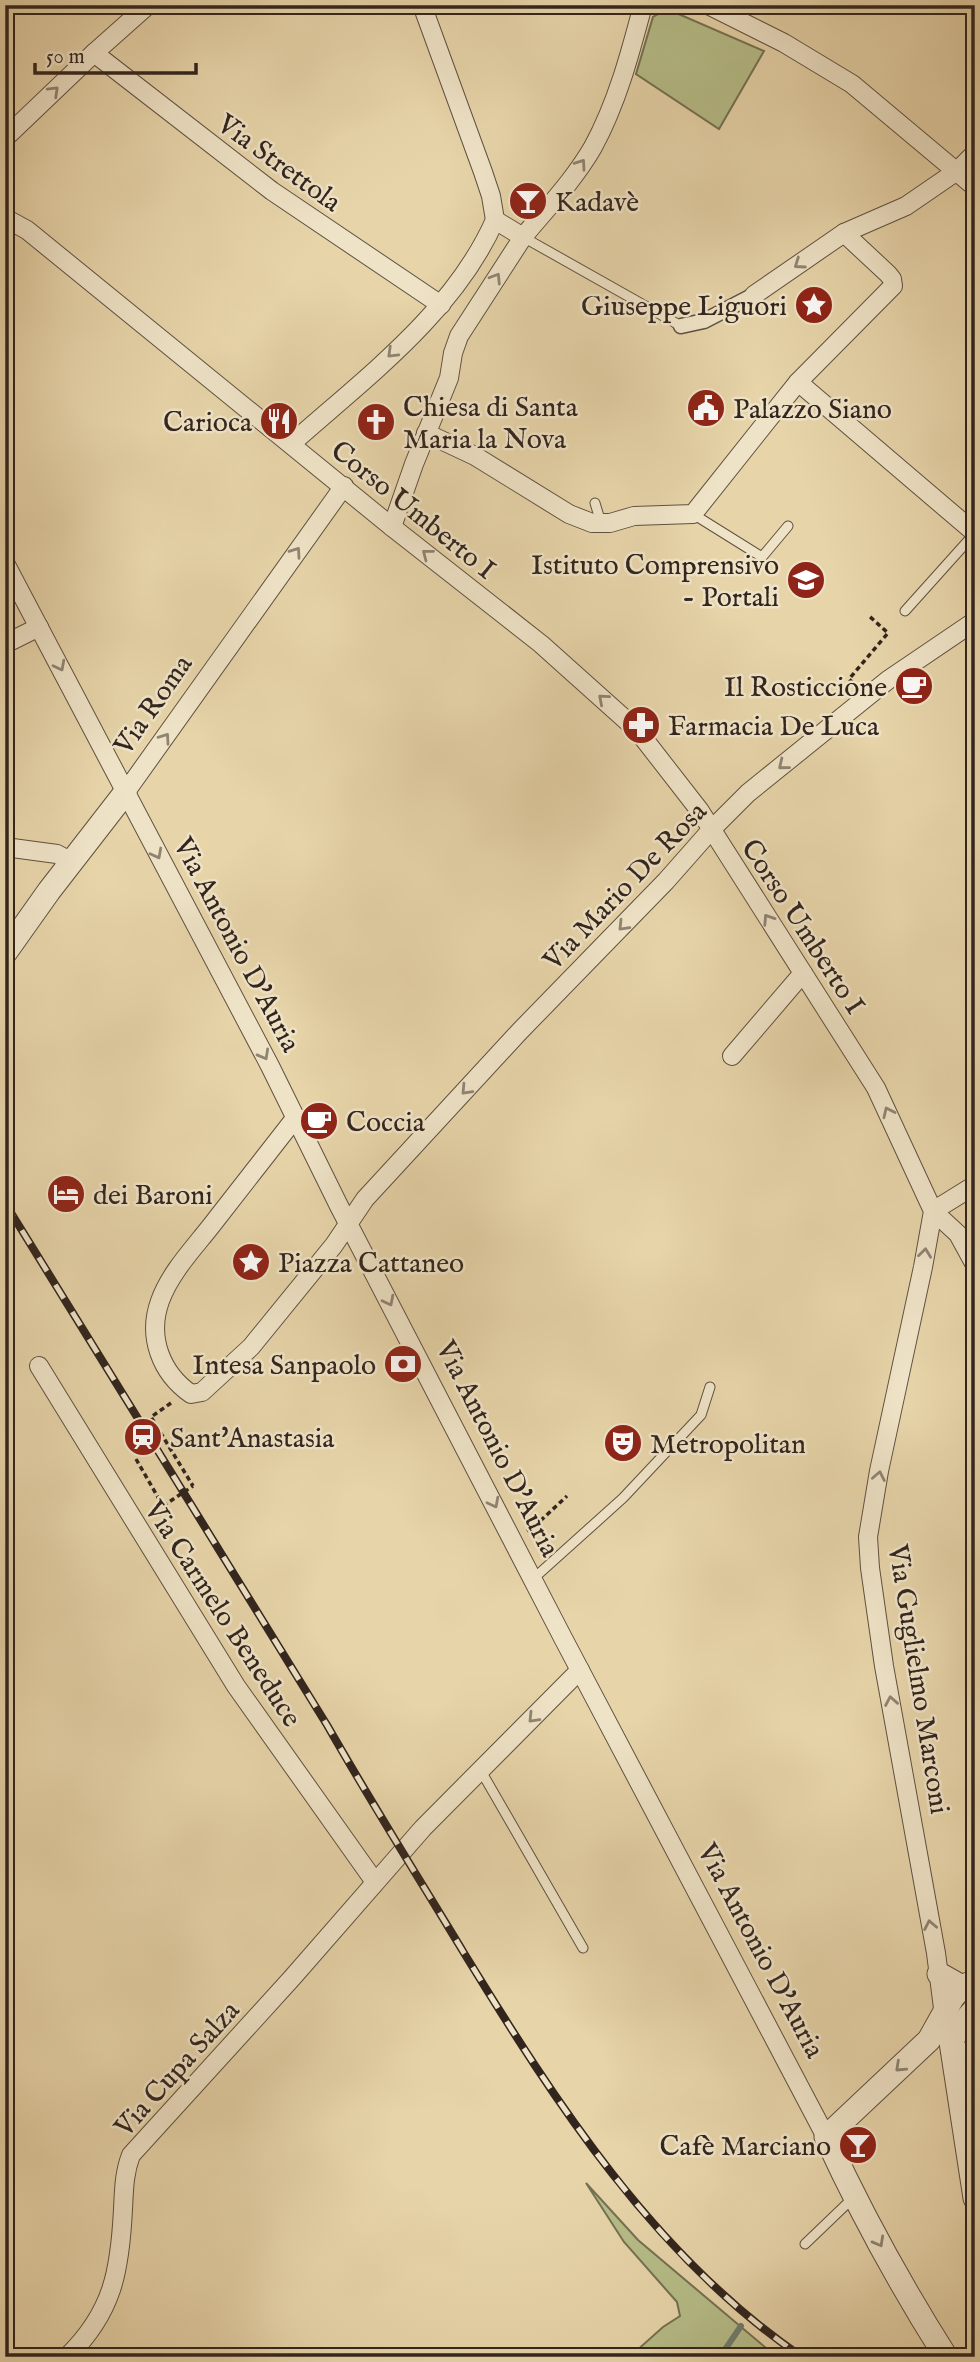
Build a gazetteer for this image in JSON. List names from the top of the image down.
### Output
{
  "streets": {
    "street": [
      "Via Strettola",
      "Corso Umberto I",
      "Via Roma",
      "Via Mario De Rosa",
      "Via Antonio D'Auria",
      "Via Carmelo Beneduce",
      "Via Guglielmo Marconi",
      "Via Cupa Salza"
    ]
  },
  "crossings": [
    ["Corso Umberto I", "Via Roma"],
    ["Corso Umberto I", "Via Mario De Rosa"],
    ["Corso Umberto I", "Via Guglielmo Marconi"],
    ["Via Roma", "Via Antonio D'Auria"],
    ["Via Mario De Rosa", "Via Antonio D'Auria"],
    ["Via Antonio D'Auria", "Via Cupa Salza"],
    ["Via Carmelo Beneduce", "Via Cupa Salza"]
  ],
  "one_way": [
    "Corso Umberto I",
    "Via Roma",
    "Via Mario De Rosa",
    "Via Antonio D'Auria",
    "Via Guglielmo Marconi"
  ],
  "places": {
    "bar": ["Kadavè", "Cafè Marciano"],
    "place": ["Giuseppe Liguori", "Piazza Cattaneo"],
    "public building": ["Palazzo Siano"],
    "restaurant": ["Carioca"],
    "church": ["Chiesa di Santa Maria la Nova"],
    "school or university": ["Istituto Comprensivo - Portali"],
    "cafe": ["Il Rosticcione", "Coccia"],
    "pharmacy": ["Farmacia De Luca"],
    "hotel": ["dei Baroni"],
    "bank": ["Intesa Sanpaolo"],
    "station": ["Sant'Anastasia"],
    "theatre": ["Metropolitan"]
  },
  "scale_bar": "50 m"
}
